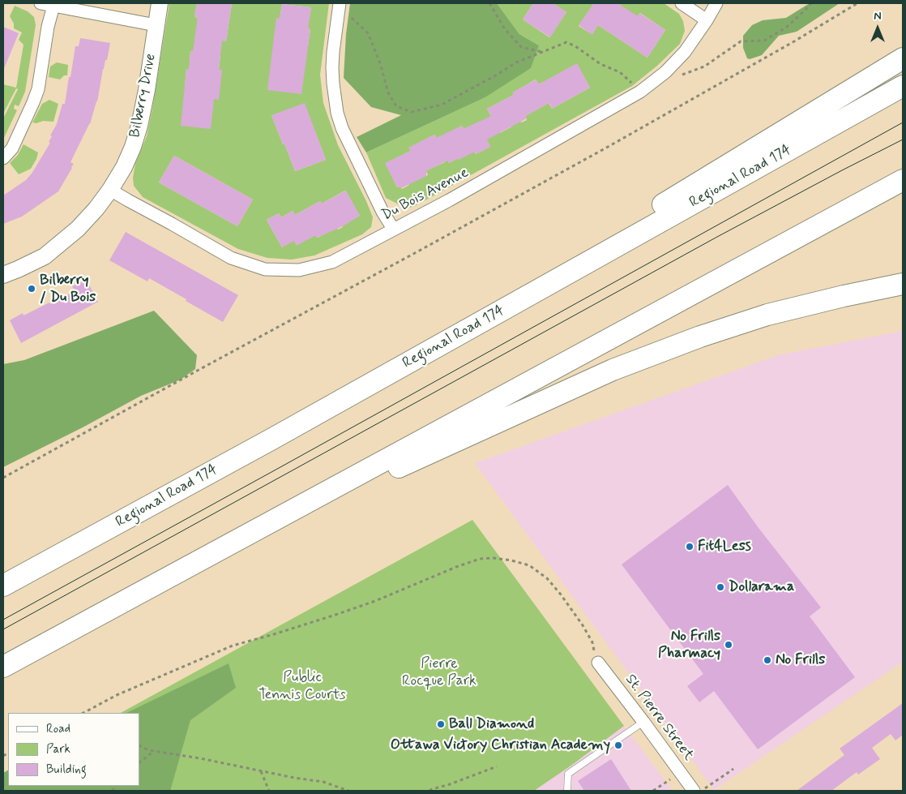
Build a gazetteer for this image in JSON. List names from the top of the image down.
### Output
{
  "streets": {
    "highway": ["Regional Road 174"],
    "street": ["Bilberry Drive", "Du Bois Avenue", "St. Pierre Street"]
  },
  "crossings": [
    ["Bilberry Drive", "Du Bois Avenue"]
  ],
  "parks": ["Pierre Rocque Park", "Public Tennis Courts"],
  "places": [
    "Bilberry / Du Bois",
    "Fit4Less",
    "Dollarama",
    "No Frills Pharmacy",
    "No Frills",
    "Ball Diamond",
    "Ottawa Victory Christian Academy"
  ],
  "legend": ["Road", "Park", "Building"],
  "north": "top"
}
